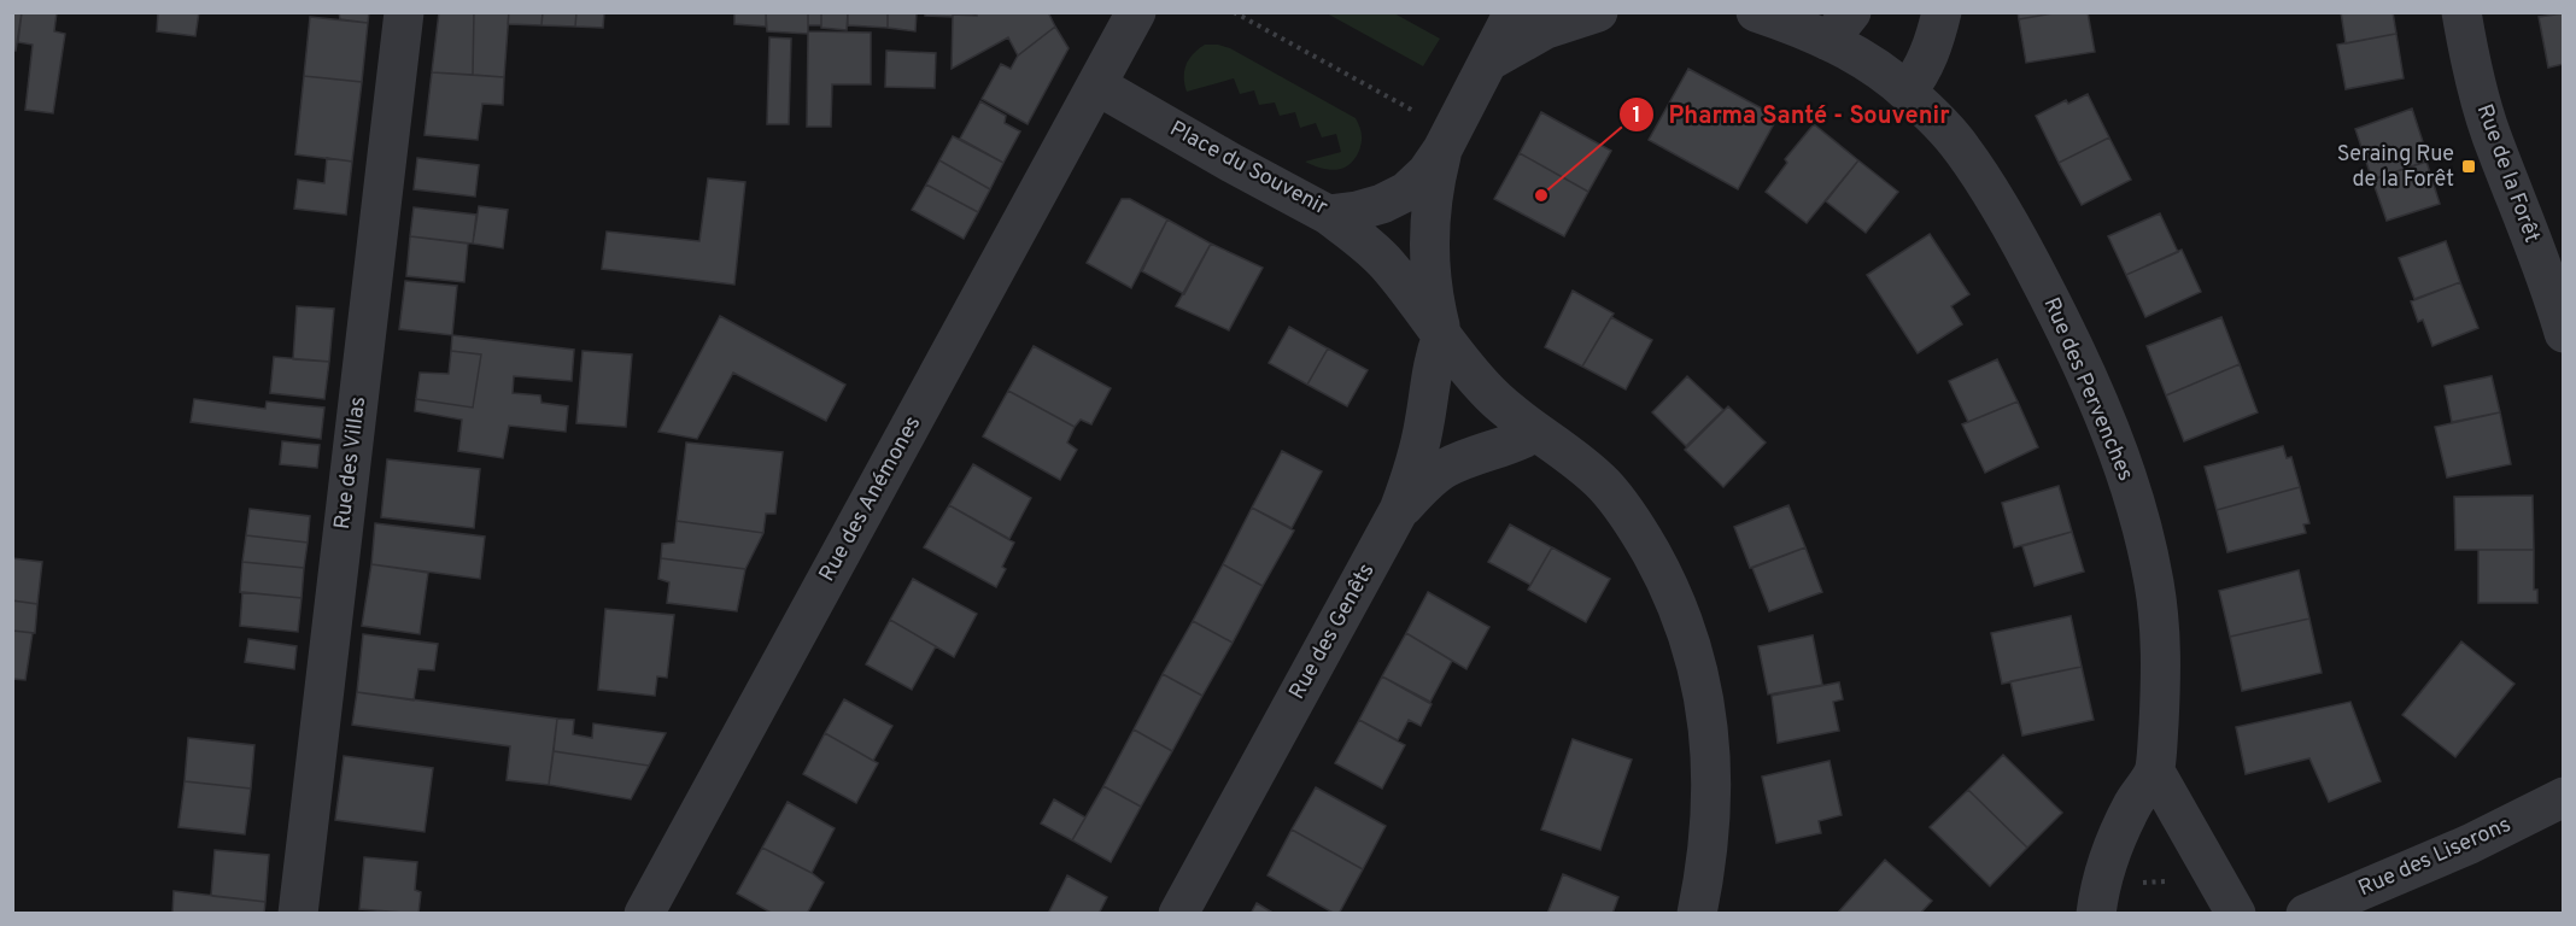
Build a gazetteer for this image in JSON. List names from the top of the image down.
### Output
{
  "streets": {
    "street": [
      "Place du Souvenir",
      "Rue de la Forêt",
      "Rue des Pervenches",
      "Rue des Villas",
      "Rue des Anémones",
      "Rue des Genêts",
      "Rue des Liserons"
    ]
  },
  "crossings": [
    ["Place du Souvenir", "Rue des Anémones"]
  ],
  "places": {
    "transit": ["Seraing Rue de la Forêt"],
    "other": ["Pharma Santé - Souvenir"]
  }
}
